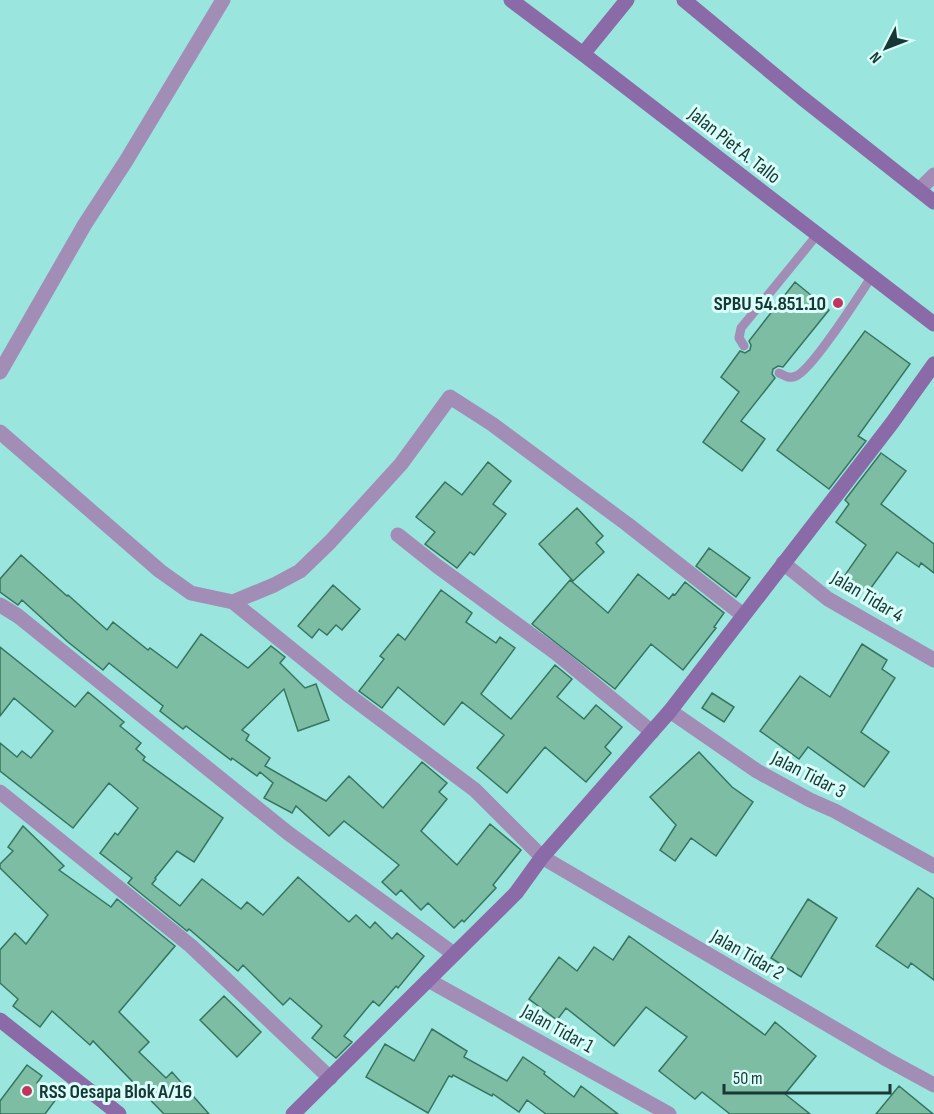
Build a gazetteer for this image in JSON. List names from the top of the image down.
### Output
{
  "streets": {
    "street": [
      "Jalan Piet A. Tallo",
      "Jalan Tidar 4",
      "Jalan Tidar 3",
      "Jalan Tidar 2",
      "Jalan Tidar 1"
    ]
  },
  "places": ["SPBU 54.851.10", "RSS Oesapa Blok A/16"],
  "scale_bar": "50 m",
  "north": "bottom left"
}
